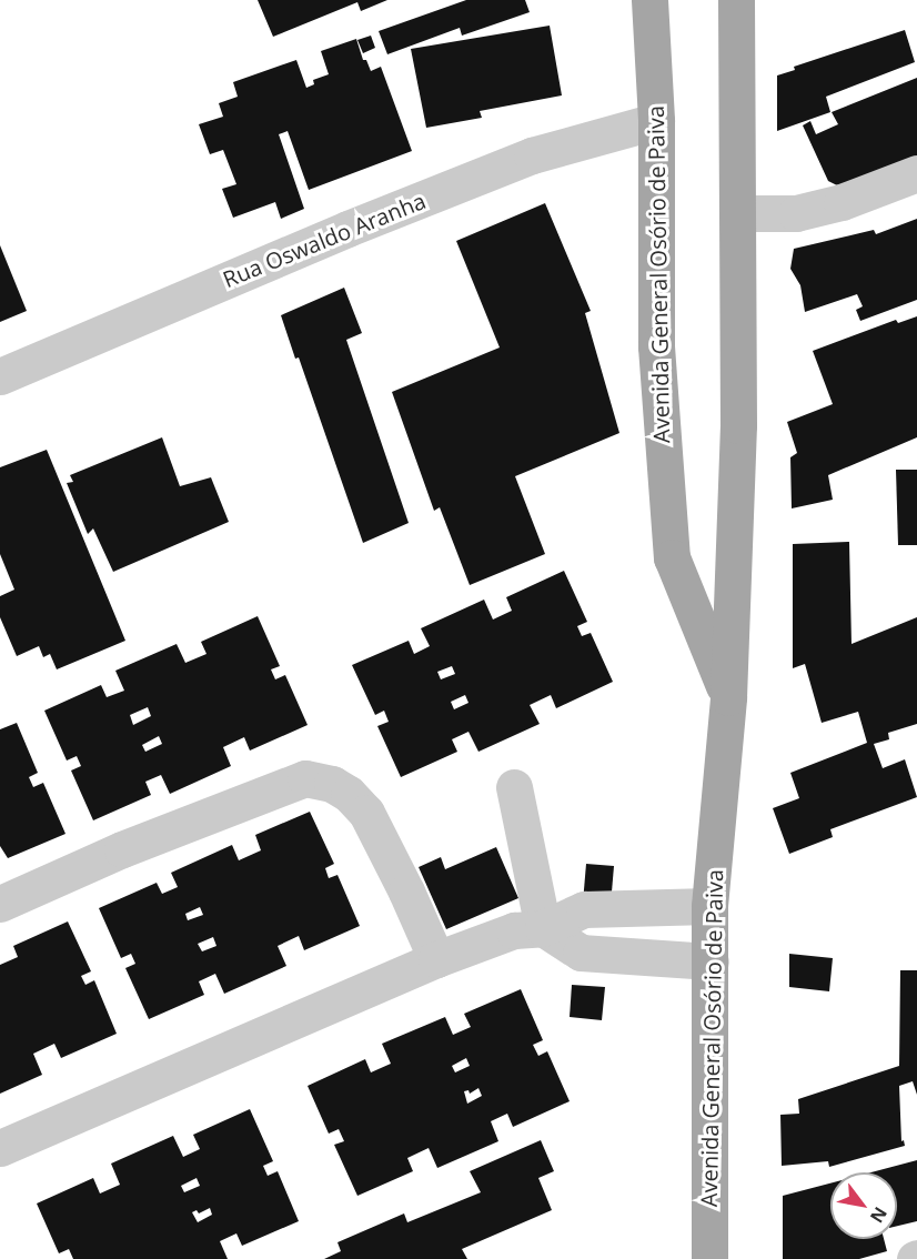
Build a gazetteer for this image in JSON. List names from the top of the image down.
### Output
{
  "streets": {
    "main road": ["Avenida General Osório de Paiva"],
    "street": ["Rua Oswaldo Aranha"]
  },
  "crossings": [
    ["Rua Oswaldo Aranha", "Avenida General Osório de Paiva"]
  ],
  "north": "bottom right"
}
